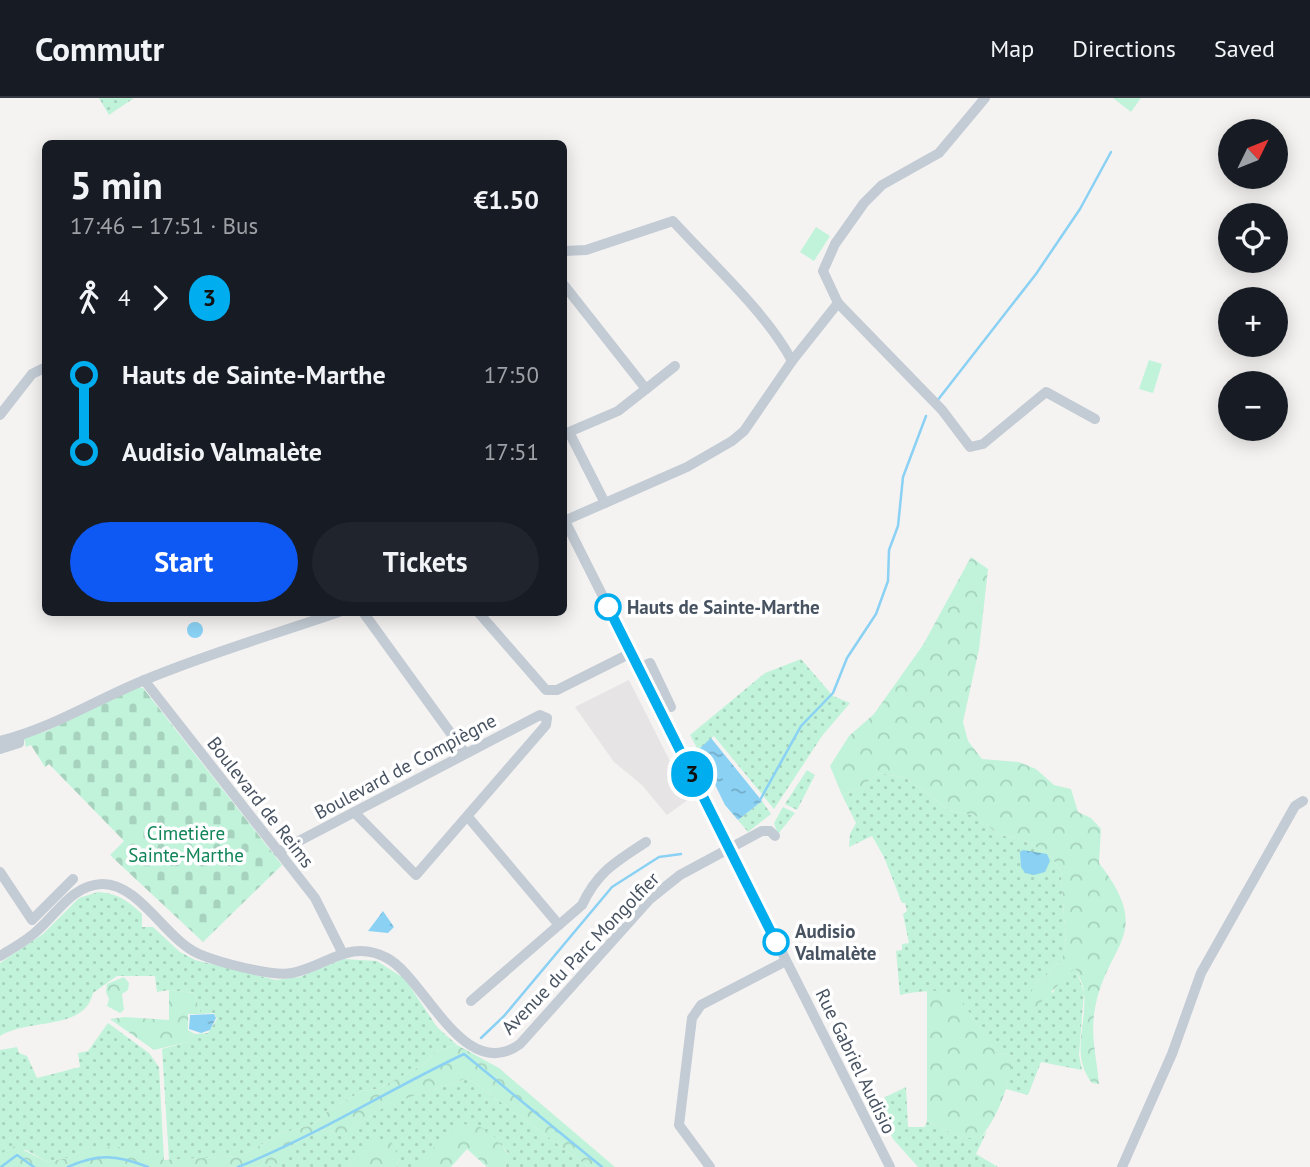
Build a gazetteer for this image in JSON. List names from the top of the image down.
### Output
{
  "streets": {
    "street": [
      "Boulevard de Compiègne",
      "Boulevard de Reims",
      "Avenue du Parc Mongolfier",
      "Rue Gabriel Audisio"
    ]
  },
  "crossings": [
    ["Boulevard de Compiègne", "Boulevard de Reims"],
    ["Boulevard de Reims", "Avenue du Parc Mongolfier"],
    ["Avenue du Parc Mongolfier", "Rue Gabriel Audisio"]
  ],
  "parks": ["Cimetière Sainte-Marthe"],
  "places": ["Hauts de Sainte-Marthe", "Audisio Valmalète"],
  "lines": ["bus line 3"],
  "north": "top right",
  "page": {
    "header": "Commutr",
    "nav": ["Map", "Directions", "Saved"],
    "on_map": "3",
    "map_buttons": ["+", "−"],
    "heading": ["5 min", "17:46 – 17:51 · Bus", "€1.50"],
    "legs": ["4", "3"],
    "list": [
      {
        "name": "Hauts de Sainte-Marthe",
        "value": "17:50"
      },
      {
        "name": "Audisio Valmalète",
        "value": "17:51"
      }
    ],
    "buttons": ["Start", "Tickets"]
  }
}
